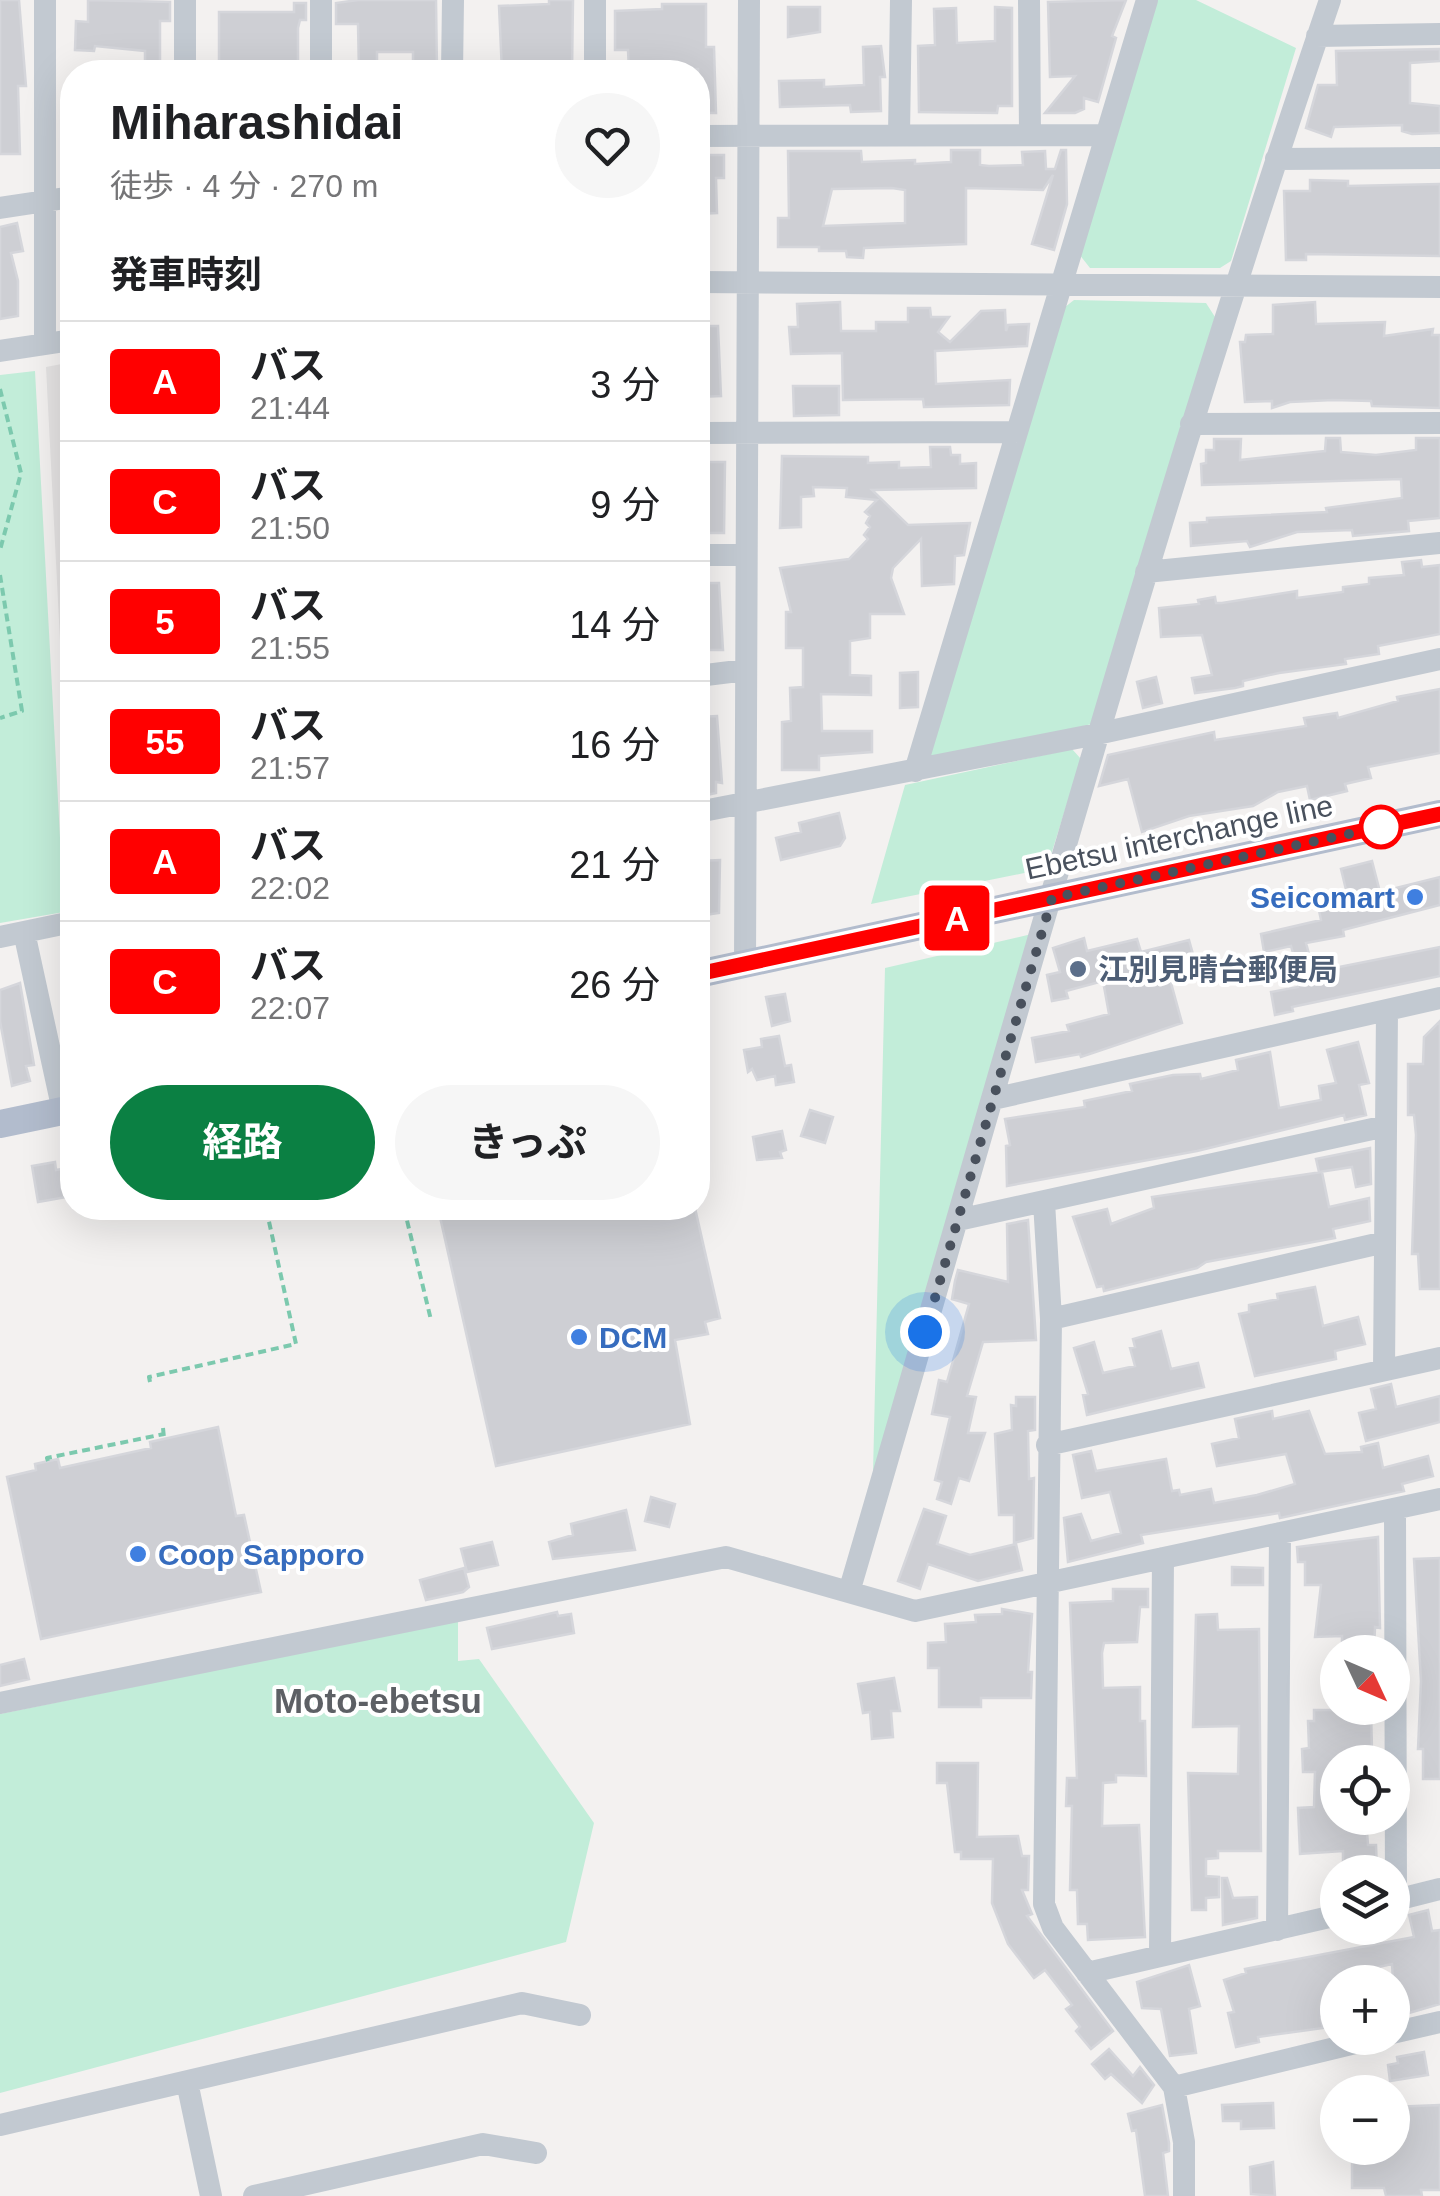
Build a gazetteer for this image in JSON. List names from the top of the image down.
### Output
{
  "streets": {
    "main road": ["Ebetsu interchange line"]
  },
  "districts": ["Moto-ebetsu"],
  "places": [
    "Seicomart",
    "江別見晴台郵便局",
    "DCM",
    "Coop Sapporo"
  ],
  "lines": ["bus line A"],
  "north": "bottom right",
  "page": {
    "on_map": "A",
    "heading": [
      ["Miharashidai", "徒歩 · 4 分 · 270 m"],
      "発車時刻"
    ],
    "list": [
      {
        "mark": "A",
        "name": "バス",
        "note": "21:44",
        "value": "3 分"
      },
      {
        "mark": "C",
        "name": "バス",
        "note": "21:50",
        "value": "9 分"
      },
      {
        "mark": "5",
        "name": "バス",
        "note": "21:55",
        "value": "14 分"
      },
      {
        "mark": "55",
        "name": "バス",
        "note": "21:57",
        "value": "16 分"
      },
      {
        "mark": "A",
        "name": "バス",
        "note": "22:02",
        "value": "21 分"
      },
      {
        "mark": "C",
        "name": "バス",
        "note": "22:07",
        "value": "26 分"
      }
    ],
    "buttons": ["経路", "きっぷ"],
    "map_buttons": ["+", "−"]
  }
}
